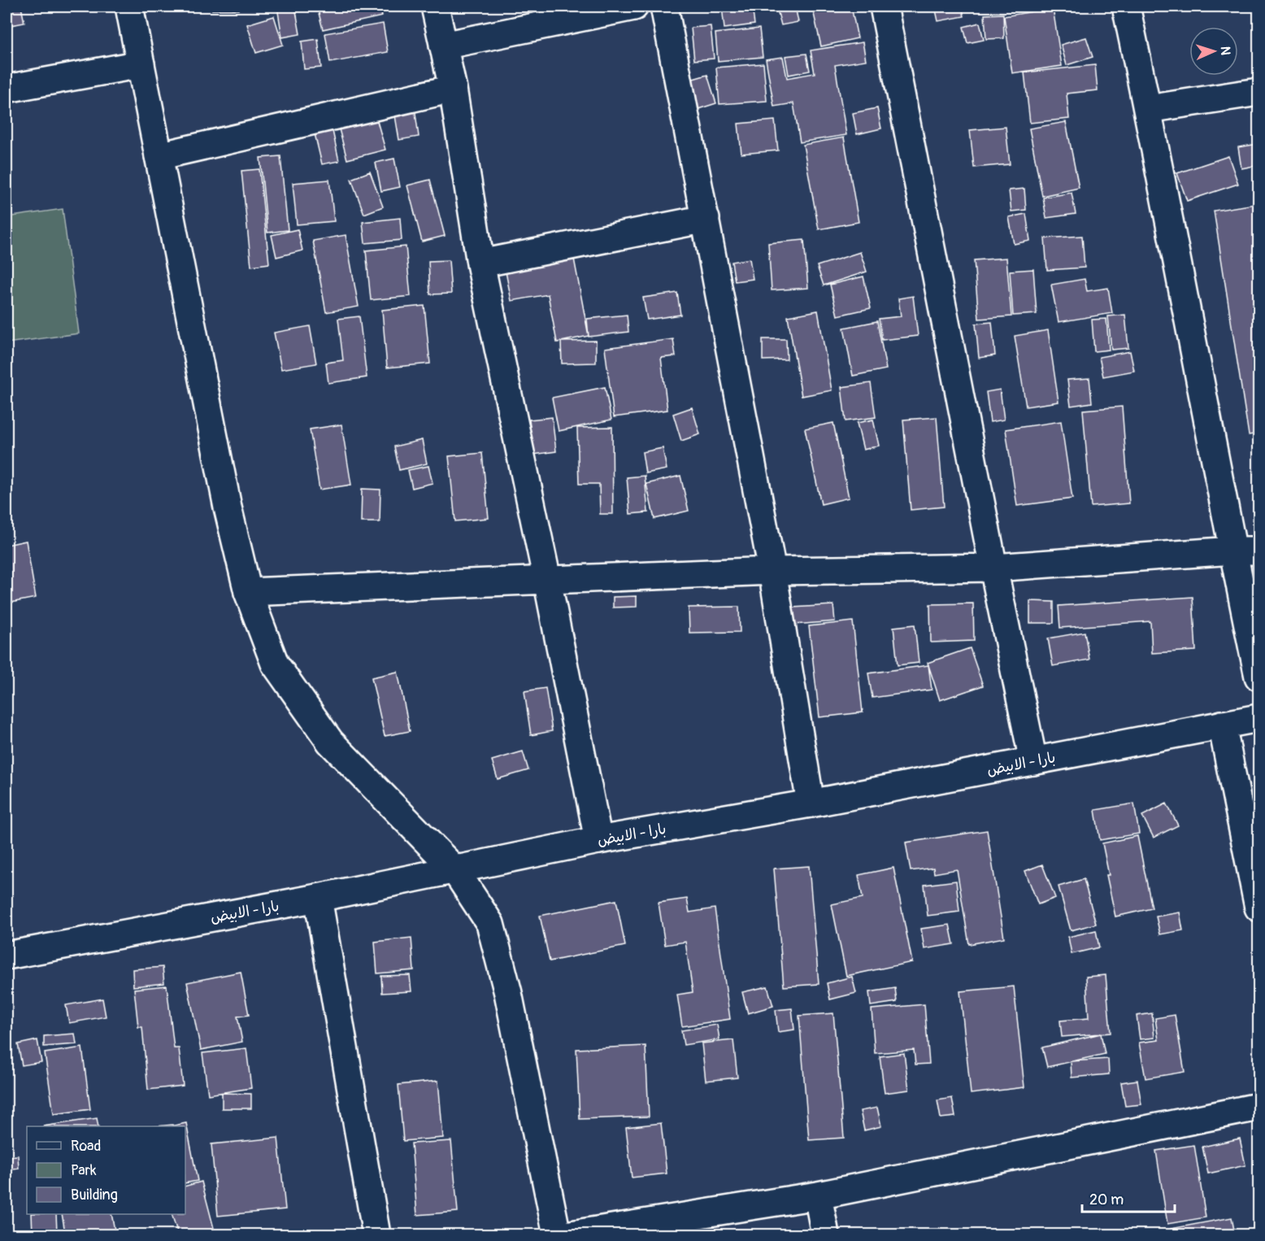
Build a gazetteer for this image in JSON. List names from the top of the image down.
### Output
{
  "streets": {
    "street": ["بارا - الابيض"]
  },
  "legend": ["Road", "Park", "Building"],
  "scale_bar": "20 m",
  "north": "right"
}
